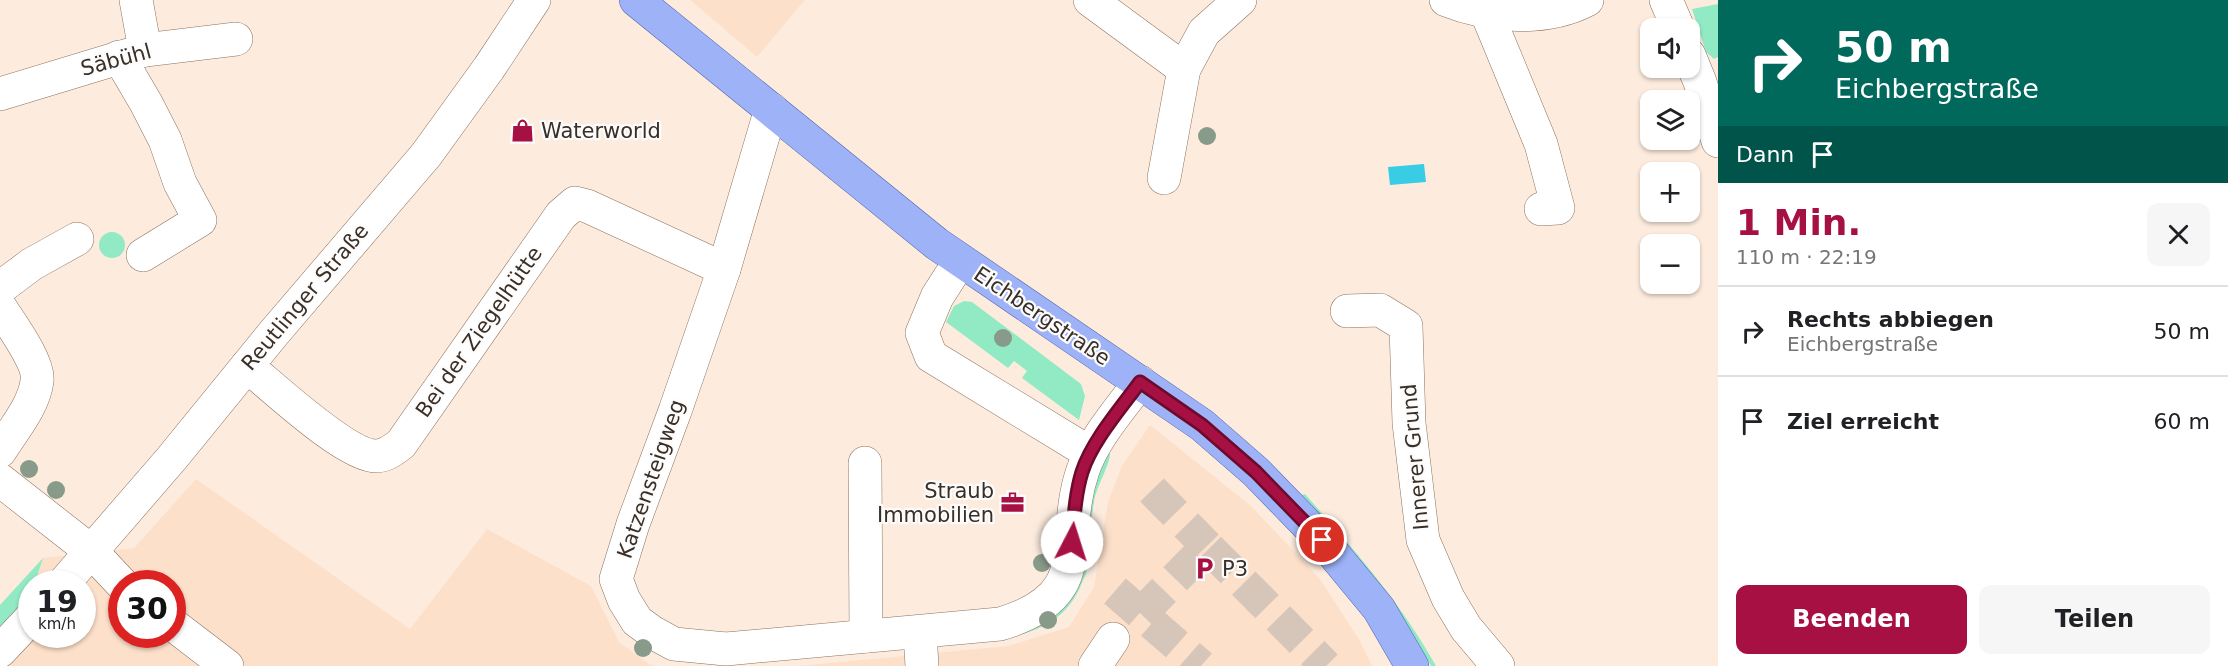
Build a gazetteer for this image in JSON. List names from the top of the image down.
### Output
{
  "streets": {
    "main road": ["Eichbergstraße"],
    "street": [
      "Säbühl",
      "Reutlinger Straße",
      "Bei der Ziegelhütte",
      "Innerer Grund",
      "Katzensteigweg"
    ]
  },
  "crossings": [
    ["Reutlinger Straße", "Bei der Ziegelhütte"],
    ["Eichbergstraße", "Katzensteigweg"],
    ["Bei der Ziegelhütte", "Katzensteigweg"]
  ],
  "places": {
    "shop": ["Waterworld"],
    "office": ["Straub Immobilien"],
    "parking": ["P3"]
  },
  "page": {
    "turn": ["50 m", "Eichbergstraße"],
    "map_buttons": ["+", "−"],
    "then": "Dann",
    "heading": ["1 Min.", "110 m · 22:19"],
    "list": [
      {
        "name": "Rechts abbiegen",
        "note": "Eichbergstraße",
        "value": "50 m"
      },
      {
        "name": "Ziel erreicht",
        "value": "60 m"
      }
    ],
    "speed": "19 km/h",
    "limit": "30",
    "buttons": ["Beenden", "Teilen"]
  }
}
